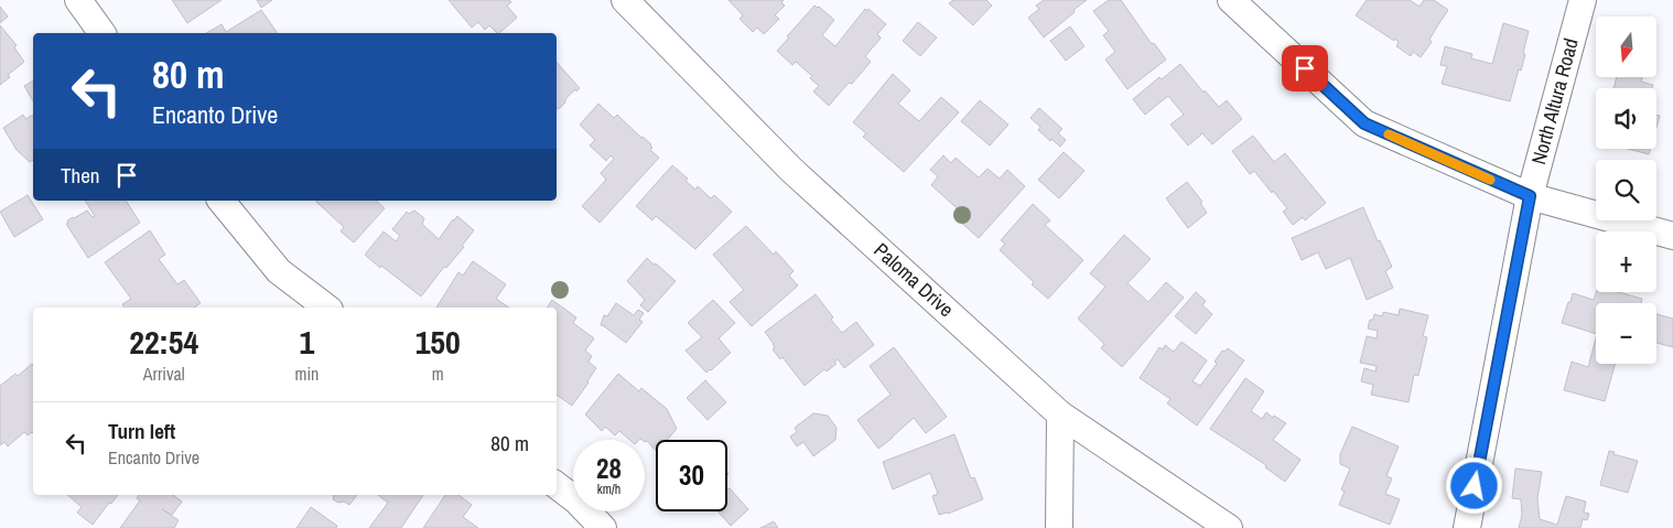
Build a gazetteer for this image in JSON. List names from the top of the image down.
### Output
{
  "streets": {
    "street": ["North Altura Road", "Paloma Drive"]
  },
  "north": "bottom",
  "page": {
    "map_buttons": ["+", "−"],
    "turn": ["80 m", "Encanto Drive"],
    "then": "Then",
    "eta": [
      "22:54",
      "Arrival",
      "1",
      "min",
      "150",
      "m"
    ],
    "list": [
      {
        "name": "Turn left",
        "note": "Encanto Drive",
        "value": "80 m"
      }
    ],
    "speed": "28 km/h",
    "limit": "30"
  }
}
